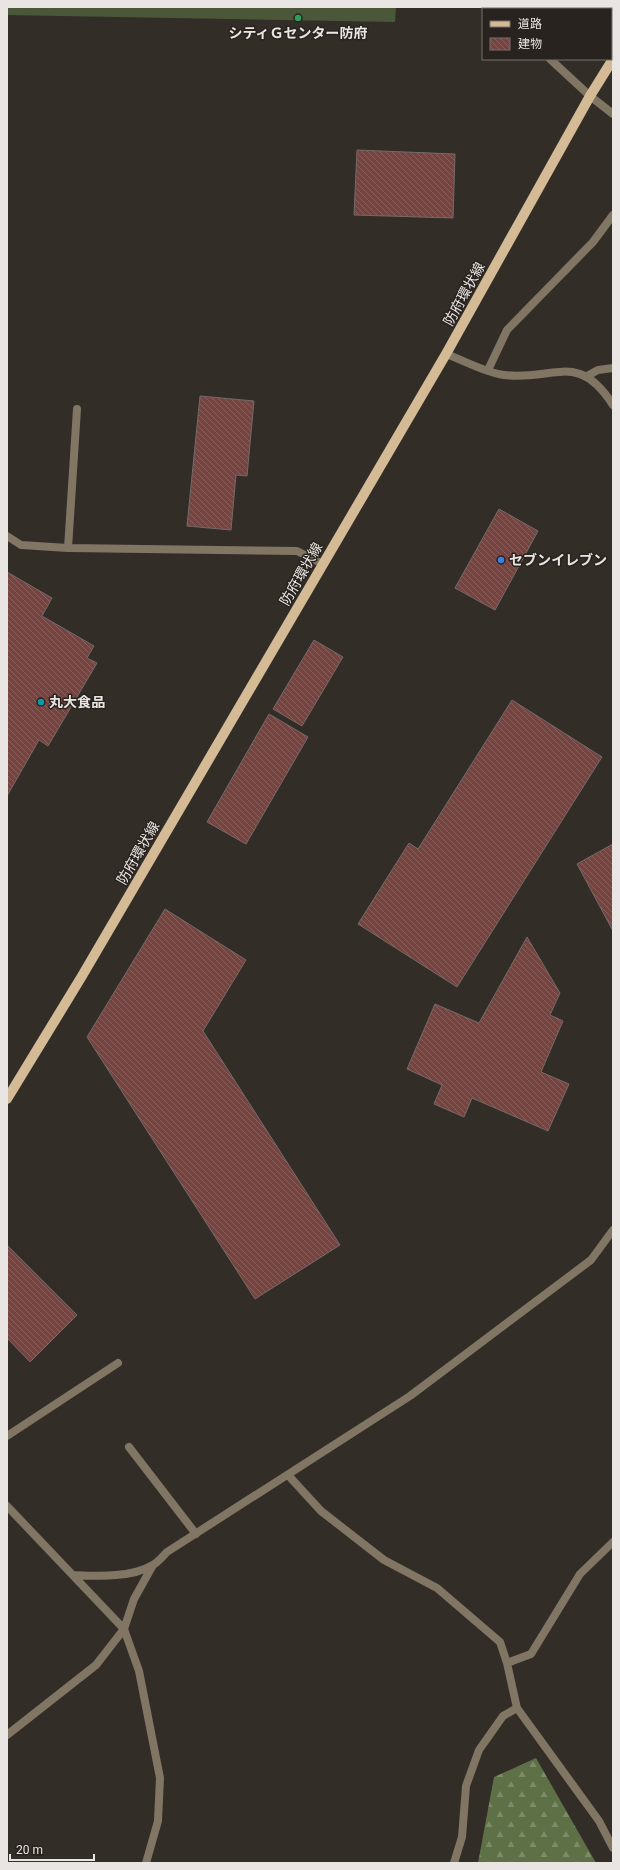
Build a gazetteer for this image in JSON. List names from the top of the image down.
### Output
{
  "streets": {
    "main road": ["防府環状線"]
  },
  "places": ["シティＧセンター防府", "セブンイレブン", "丸大食品"],
  "legend": ["道路", "建物"],
  "scale_bar": "20 m"
}
